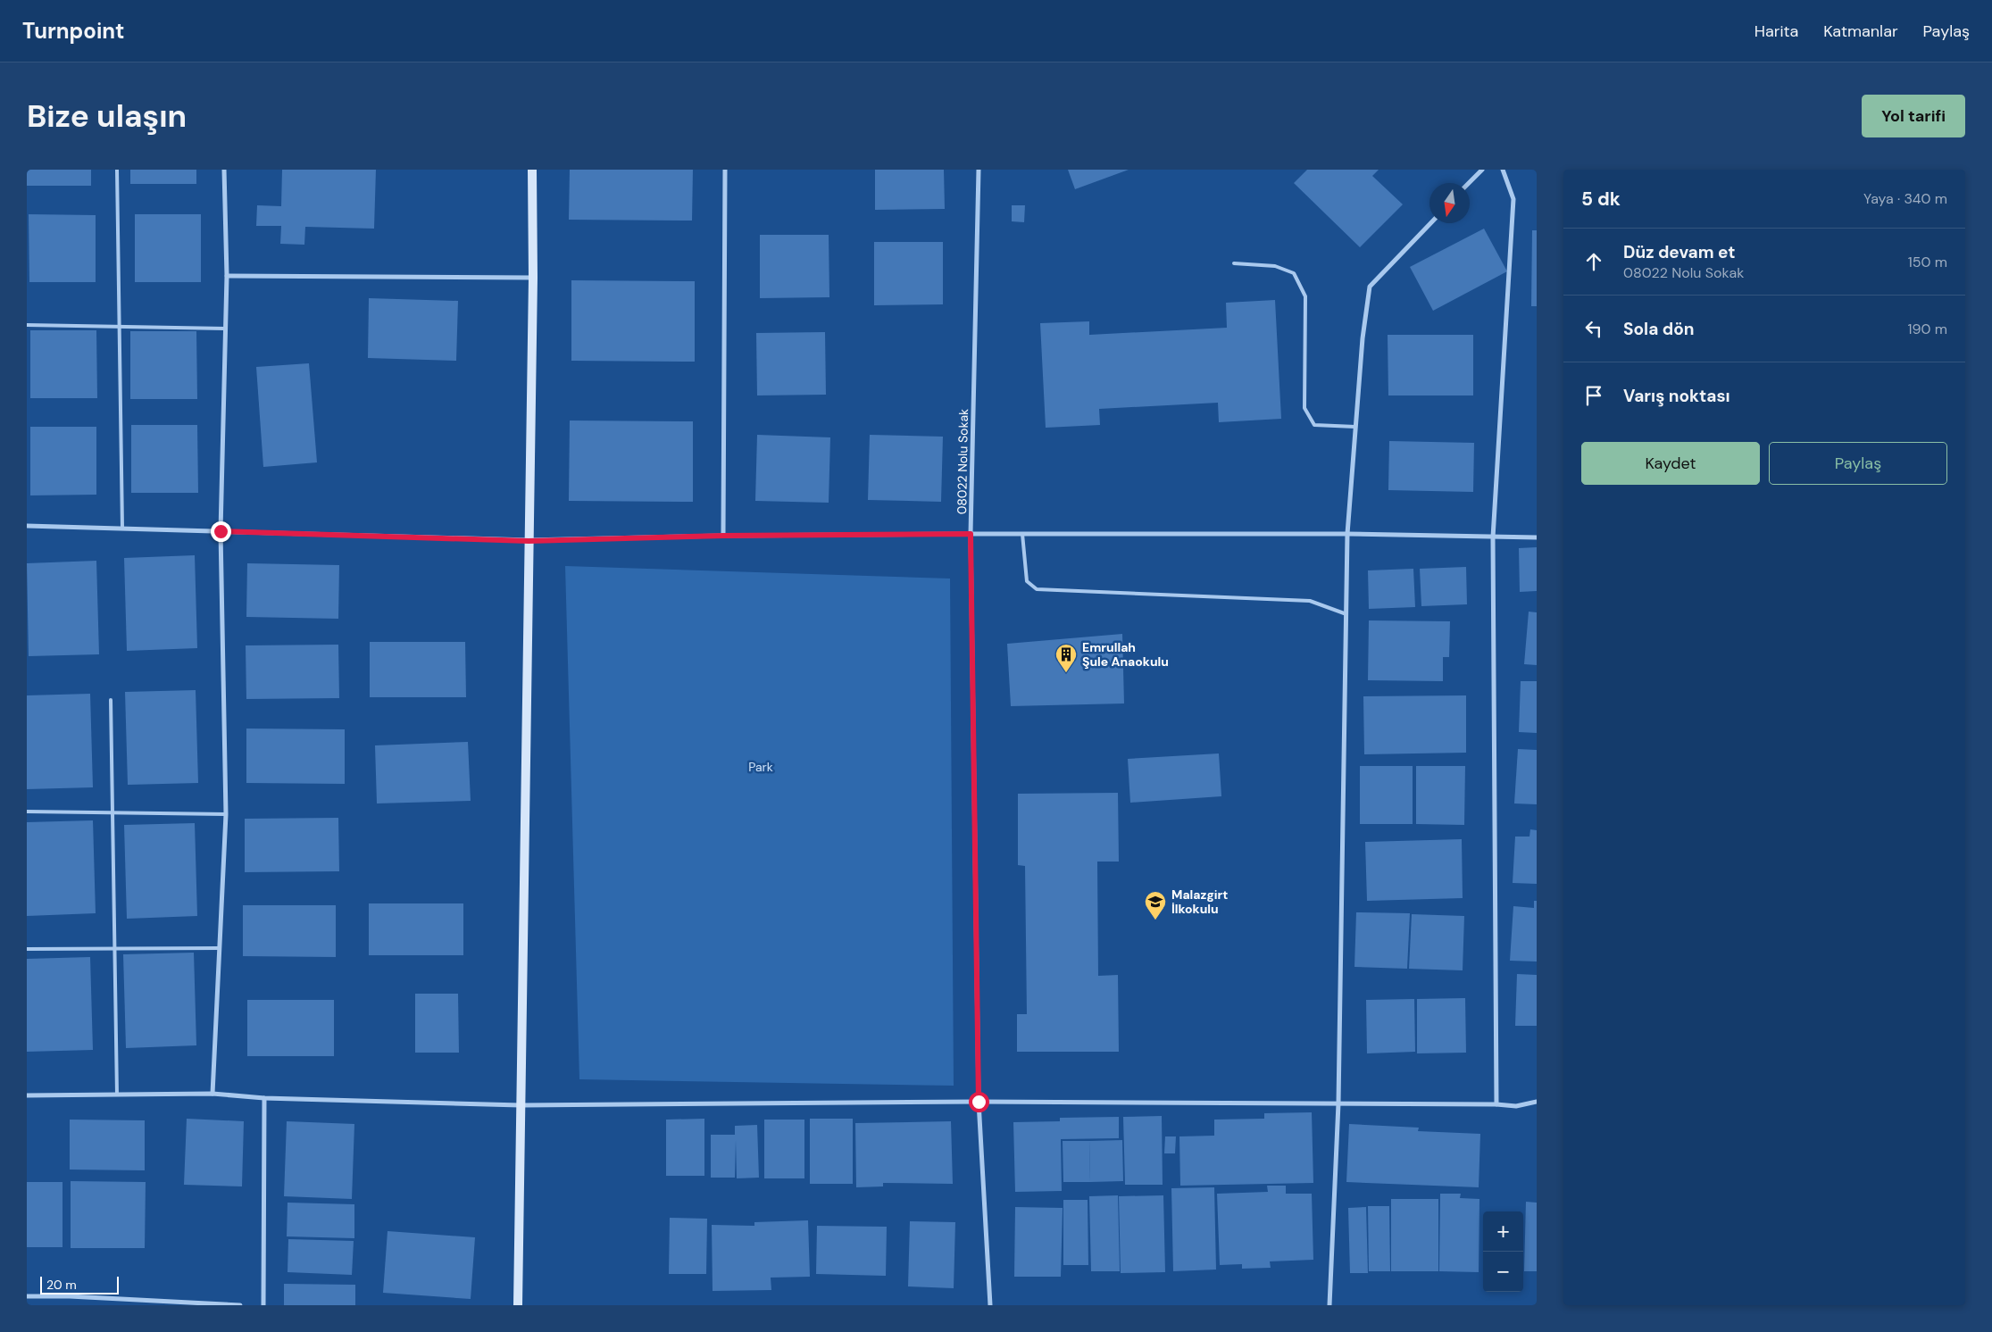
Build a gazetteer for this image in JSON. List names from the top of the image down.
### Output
{
  "streets": {
    "street": ["08022 Nolu Sokak"]
  },
  "parks": ["Park"],
  "places": {
    "building": ["Emrullah Şule Anaokulu"],
    "school or university": ["Malazgirt İlkokulu"]
  },
  "scale_bar": "20 m",
  "north": "bottom",
  "page": {
    "header": "Turnpoint",
    "nav": ["Harita", "Katmanlar", "Paylaş"],
    "buttons": [
      "Yol tarifi",
      ["Kaydet", "Paylaş"]
    ],
    "title": "Bize ulaşın",
    "heading": ["5 dk", "Yaya · 340 m"],
    "list": [
      ["Düz devam et", "08022 Nolu Sokak", "150 m"],
      ["Sola dön", "190 m"],
      "Varış noktası"
    ],
    "map_buttons": ["+", "−"],
    "scale": "20 m"
  }
}
